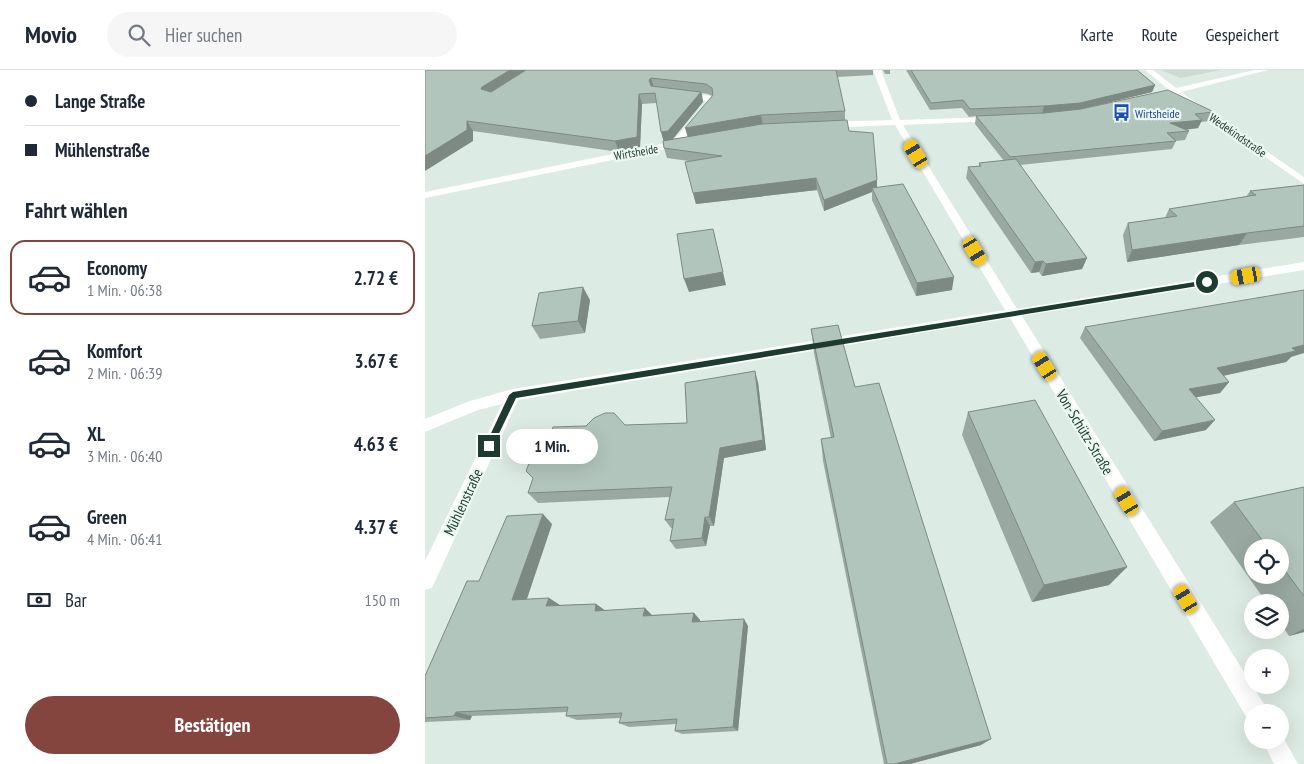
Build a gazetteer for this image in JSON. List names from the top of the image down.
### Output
{
  "streets": {
    "street": [
      "Wedekindstraße",
      "Wirtsheide",
      "Von-Schütz-Straße",
      "Mühlenstraße"
    ]
  },
  "places": {
    "bus stop": ["Wirtsheide"]
  },
  "page": {
    "header": "Movio",
    "search": "Hier suchen",
    "nav": ["Karte", "Route", "Gespeichert"],
    "banner": ["Lange Straße", "Mühlenstraße"],
    "heading": "Fahrt wählen",
    "list": [
      {
        "name": "Economy",
        "note": "1 Min. · 06:38",
        "value": "2.72 €"
      },
      {
        "name": "Komfort",
        "note": "2 Min. · 06:39",
        "value": "3.67 €"
      },
      {
        "name": "XL",
        "note": "3 Min. · 06:40",
        "value": "4.63 €"
      },
      {
        "name": "Green",
        "note": "4 Min. · 06:41",
        "value": "4.37 €"
      }
    ],
    "bubble": "1 Min.",
    "map_buttons": ["+", "−"],
    "pay": ["Bar", "150 m"],
    "buttons": "Bestätigen"
  }
}
